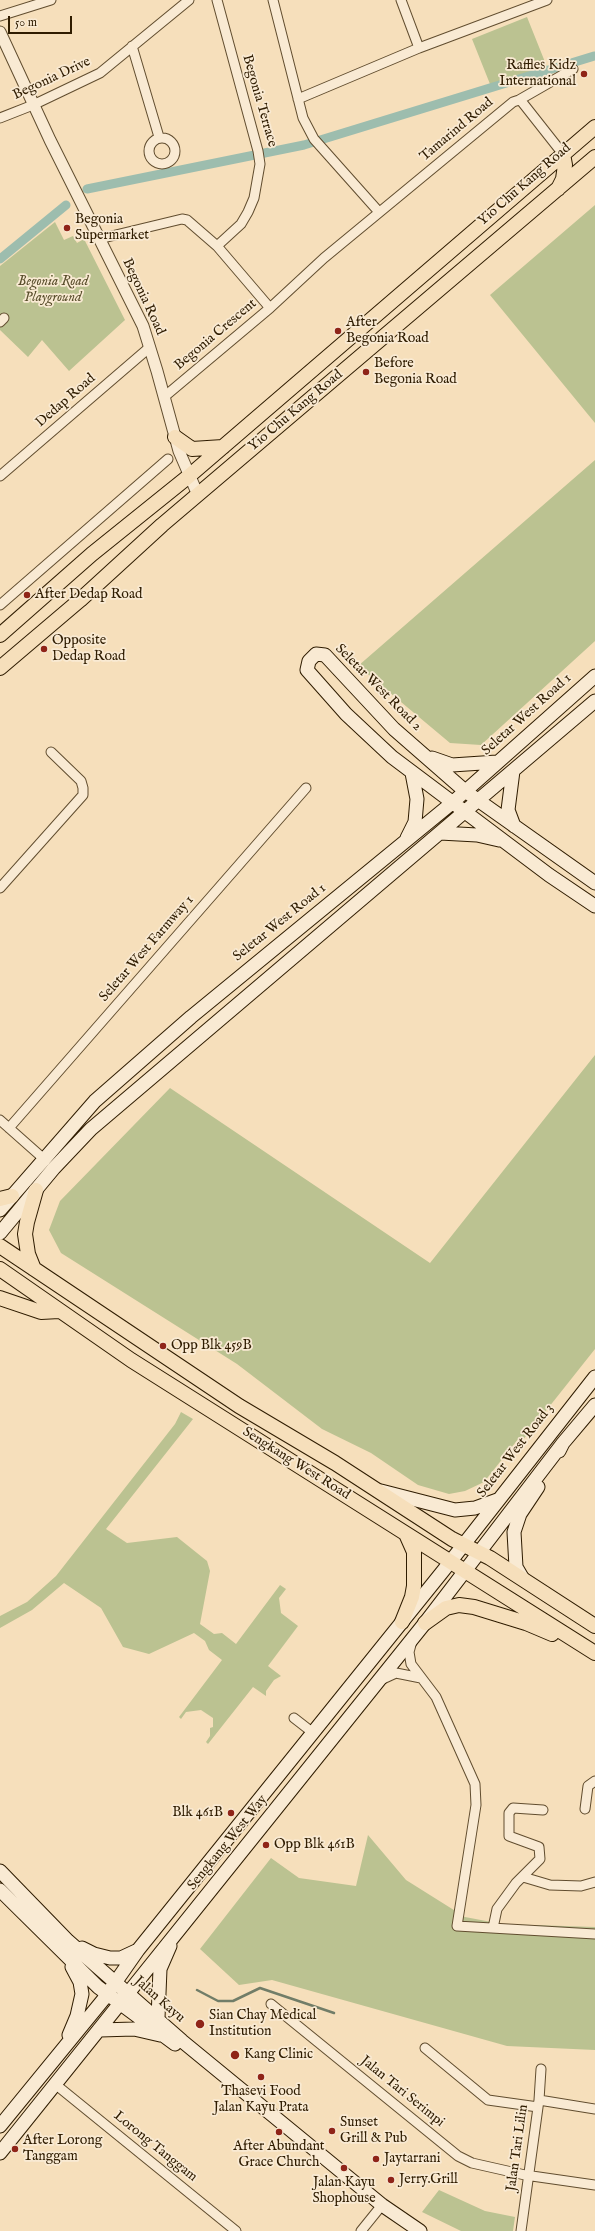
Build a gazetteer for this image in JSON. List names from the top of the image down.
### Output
{
  "streets": {
    "main road": [
      "Yio Chu Kang Road",
      "Seletar West Road 2",
      "Seletar West Road 1",
      "Seletar West Road 3",
      "Sengkang West Road",
      "Sengkang West Way",
      "Jalan Kayu"
    ],
    "street": [
      "Begonia Drive",
      "Begonia Terrace",
      "Tamarind Road",
      "Begonia Road",
      "Begonia Crescent",
      "Dedap Road",
      "Seletar West Farmway 1",
      "Jalan Tari Serimpi",
      "Lorong Tanggam",
      "Jalan Tari Lilin"
    ]
  },
  "crossings": [
    ["Begonia Drive", "Begonia Road"],
    ["Begonia Terrace", "Begonia Crescent"],
    ["Tamarind Road", "Begonia Crescent"],
    ["Yio Chu Kang Road", "Begonia Road"],
    ["Begonia Road", "Begonia Crescent"],
    ["Begonia Road", "Dedap Road"],
    ["Seletar West Road 2", "Seletar West Road 1"],
    ["Seletar West Road 3", "Sengkang West Road"],
    ["Seletar West Road 3", "Sengkang West Way"],
    ["Sengkang West Road", "Sengkang West Way"],
    ["Sengkang West Way", "Jalan Kayu"],
    ["Sengkang West Way", "Lorong Tanggam"],
    ["Jalan Tari Serimpi", "Jalan Tari Lilin"]
  ],
  "parks": ["Begonia Road Playground"],
  "places": [
    "Raffles Kidz International",
    "Begonia Supermarket",
    "After Begonia Road",
    "Before Begonia Road",
    "After Dedap Road",
    "Opposite Dedap Road",
    "Opp Blk 459B",
    "Blk 461B",
    "Opp Blk 461B",
    "Sian Chay Medical Institution",
    "Kang Clinic",
    "Thasevi Food Jalan Kayu Prata",
    "Sunset Grill & Pub",
    "After Abundant Grace Church",
    "After Lorong Tanggam",
    "Jaytarrani",
    "Jalan Kayu Shophouse",
    "Jerry.Grill"
  ],
  "scale_bar": "50 m"
}
